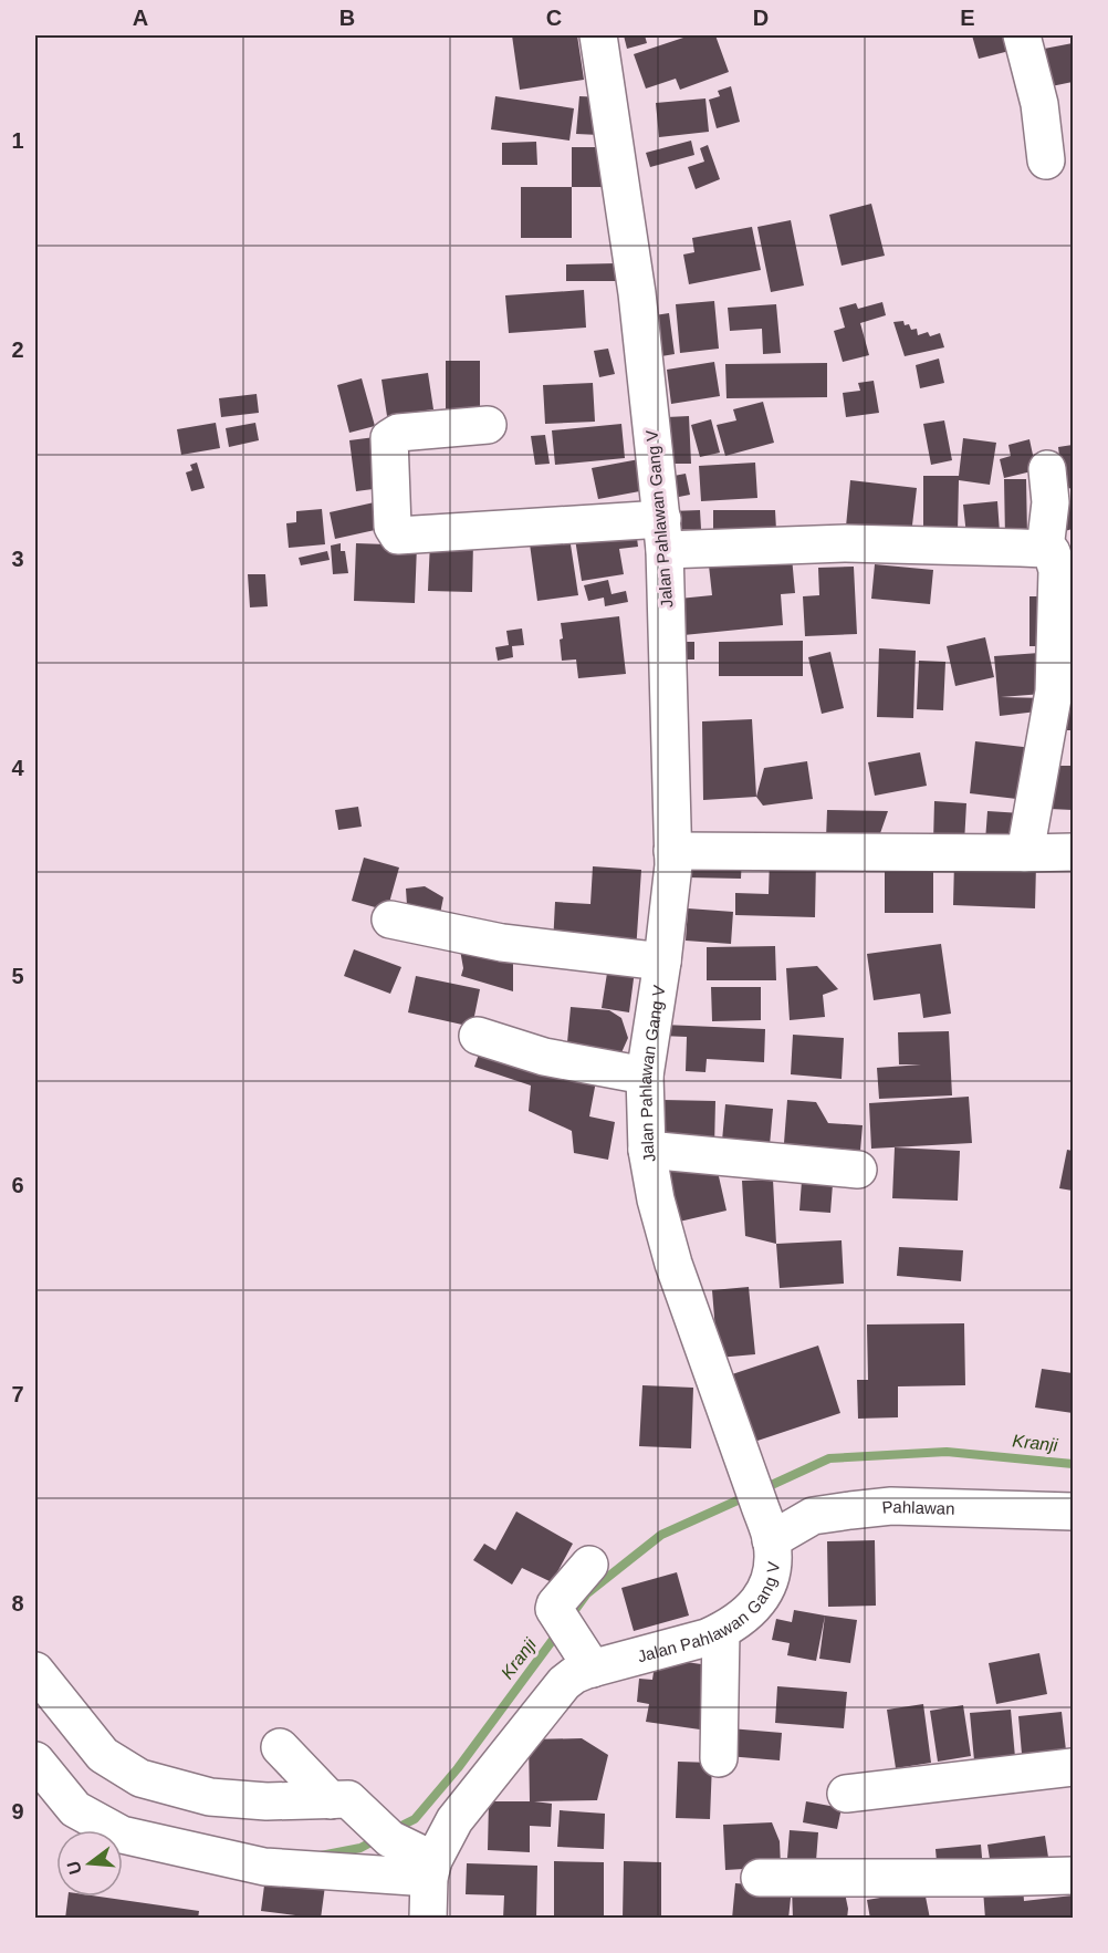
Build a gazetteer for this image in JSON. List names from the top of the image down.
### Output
{
  "streets": {
    "street": ["Jalan Pahlawan Gang V", "Pahlawan"]
  },
  "crossings": [
    ["Jalan Pahlawan Gang V", "Pahlawan"]
  ],
  "water": ["Kranji"],
  "north": "left",
  "grid": {
    "columns": [
      "A",
      "B",
      "C",
      "D",
      "E"
    ],
    "rows": [
      "1",
      "2",
      "3",
      "4",
      "5",
      "6",
      "7",
      "8",
      "9"
    ]
  }
}
